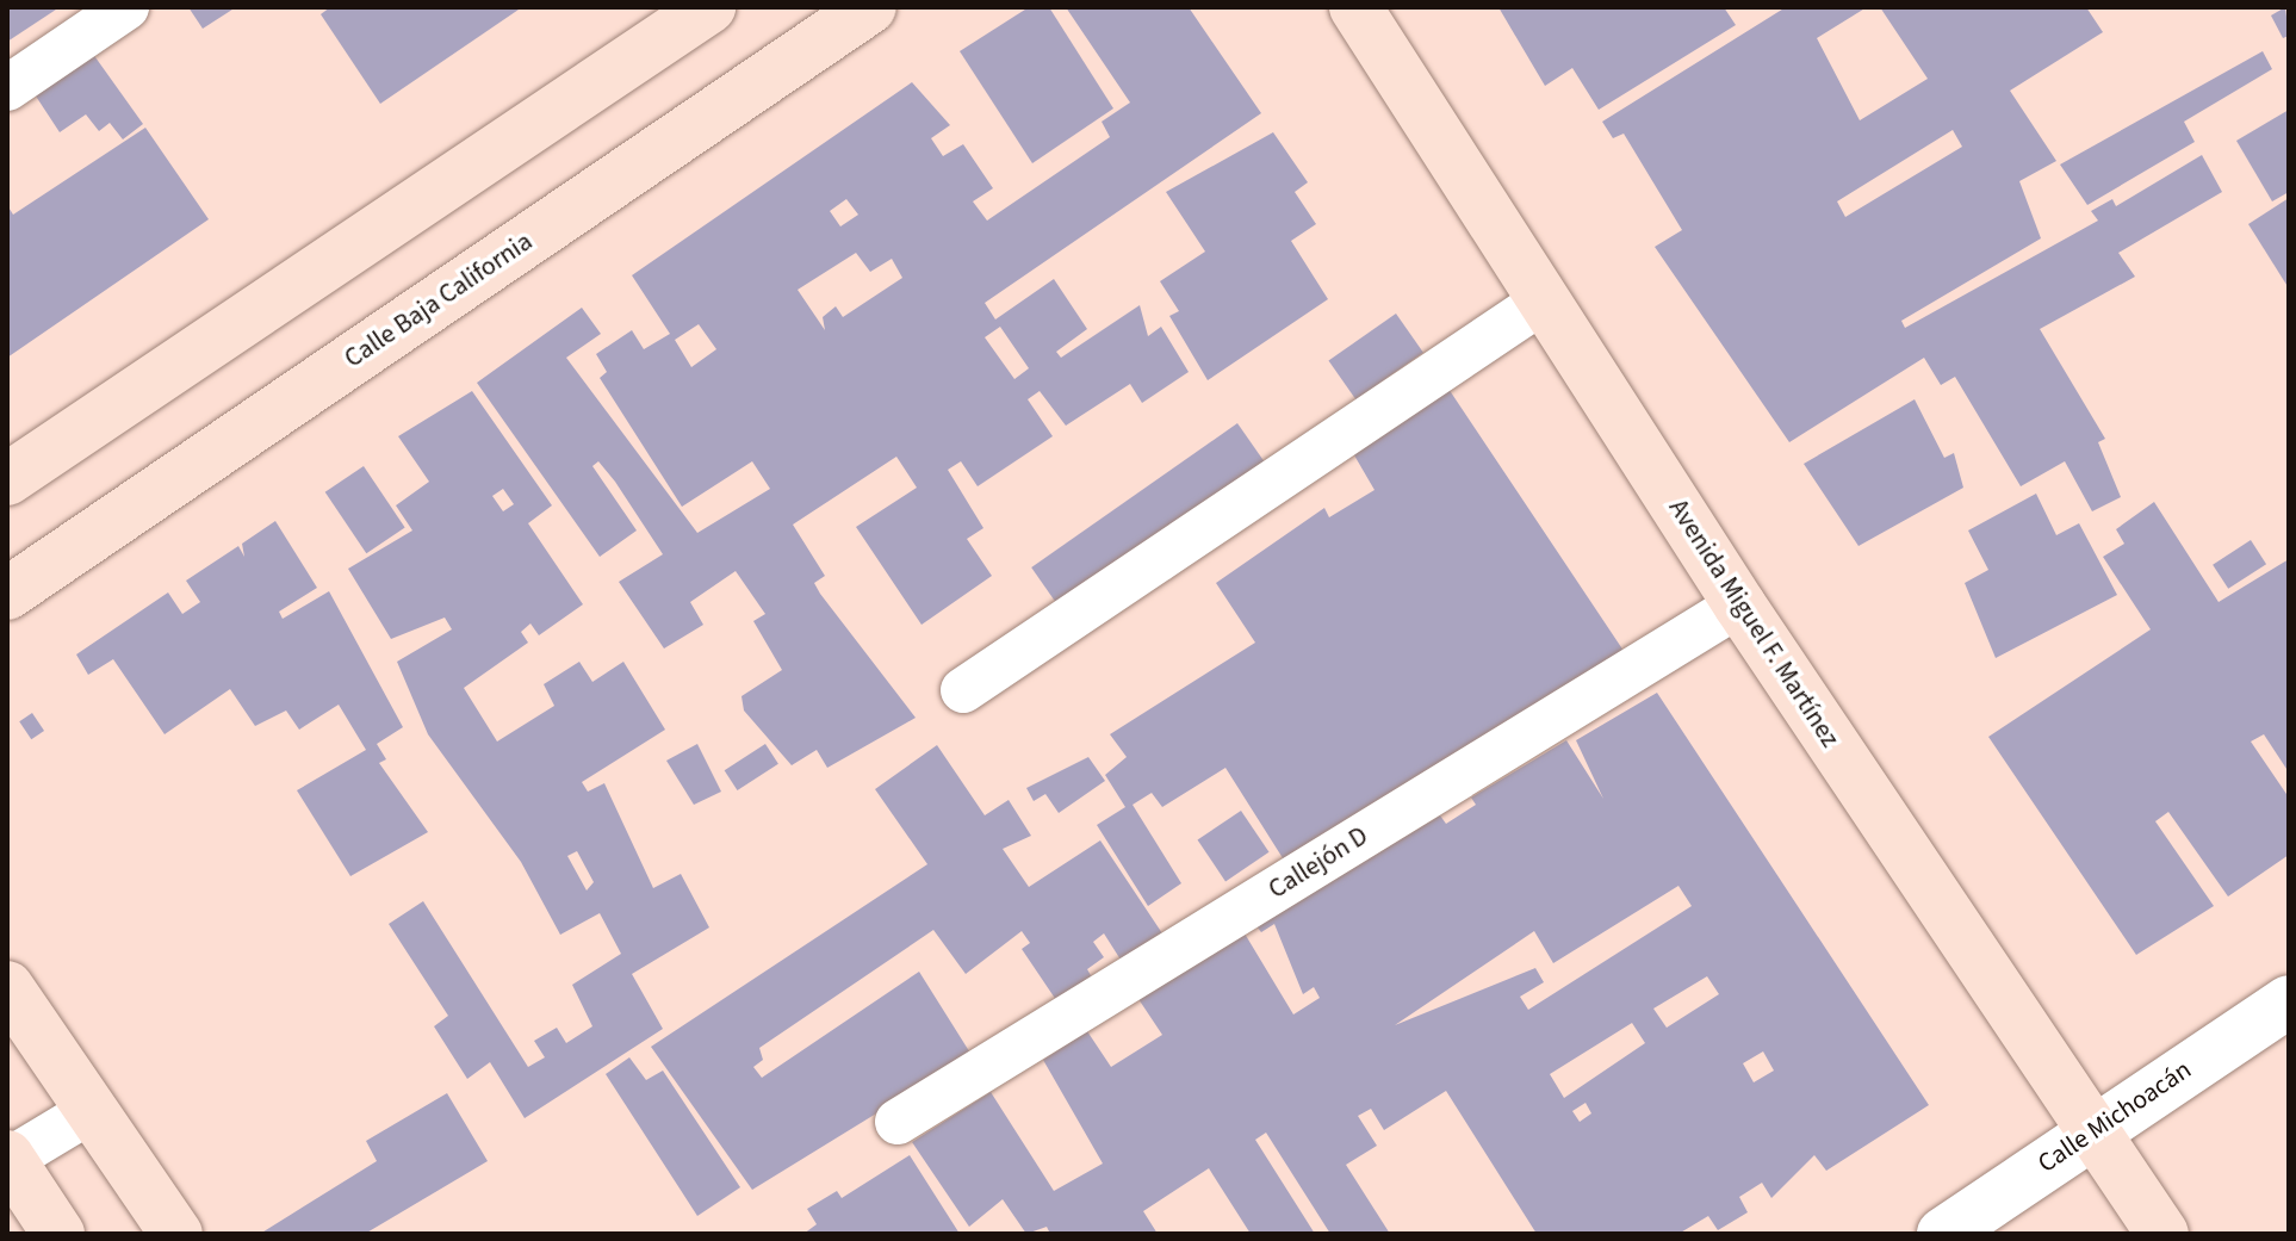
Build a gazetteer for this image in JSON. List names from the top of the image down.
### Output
{
  "streets": {
    "street": ["Calle Baja California", "Avenida Miguel F. Martínez", "Calle Michoacán"],
    "lane": ["Callejón D"]
  },
  "crossings": [
    ["Avenida Miguel F. Martínez", "Callejón D"],
    ["Avenida Miguel F. Martínez", "Calle Michoacán"]
  ]
}
